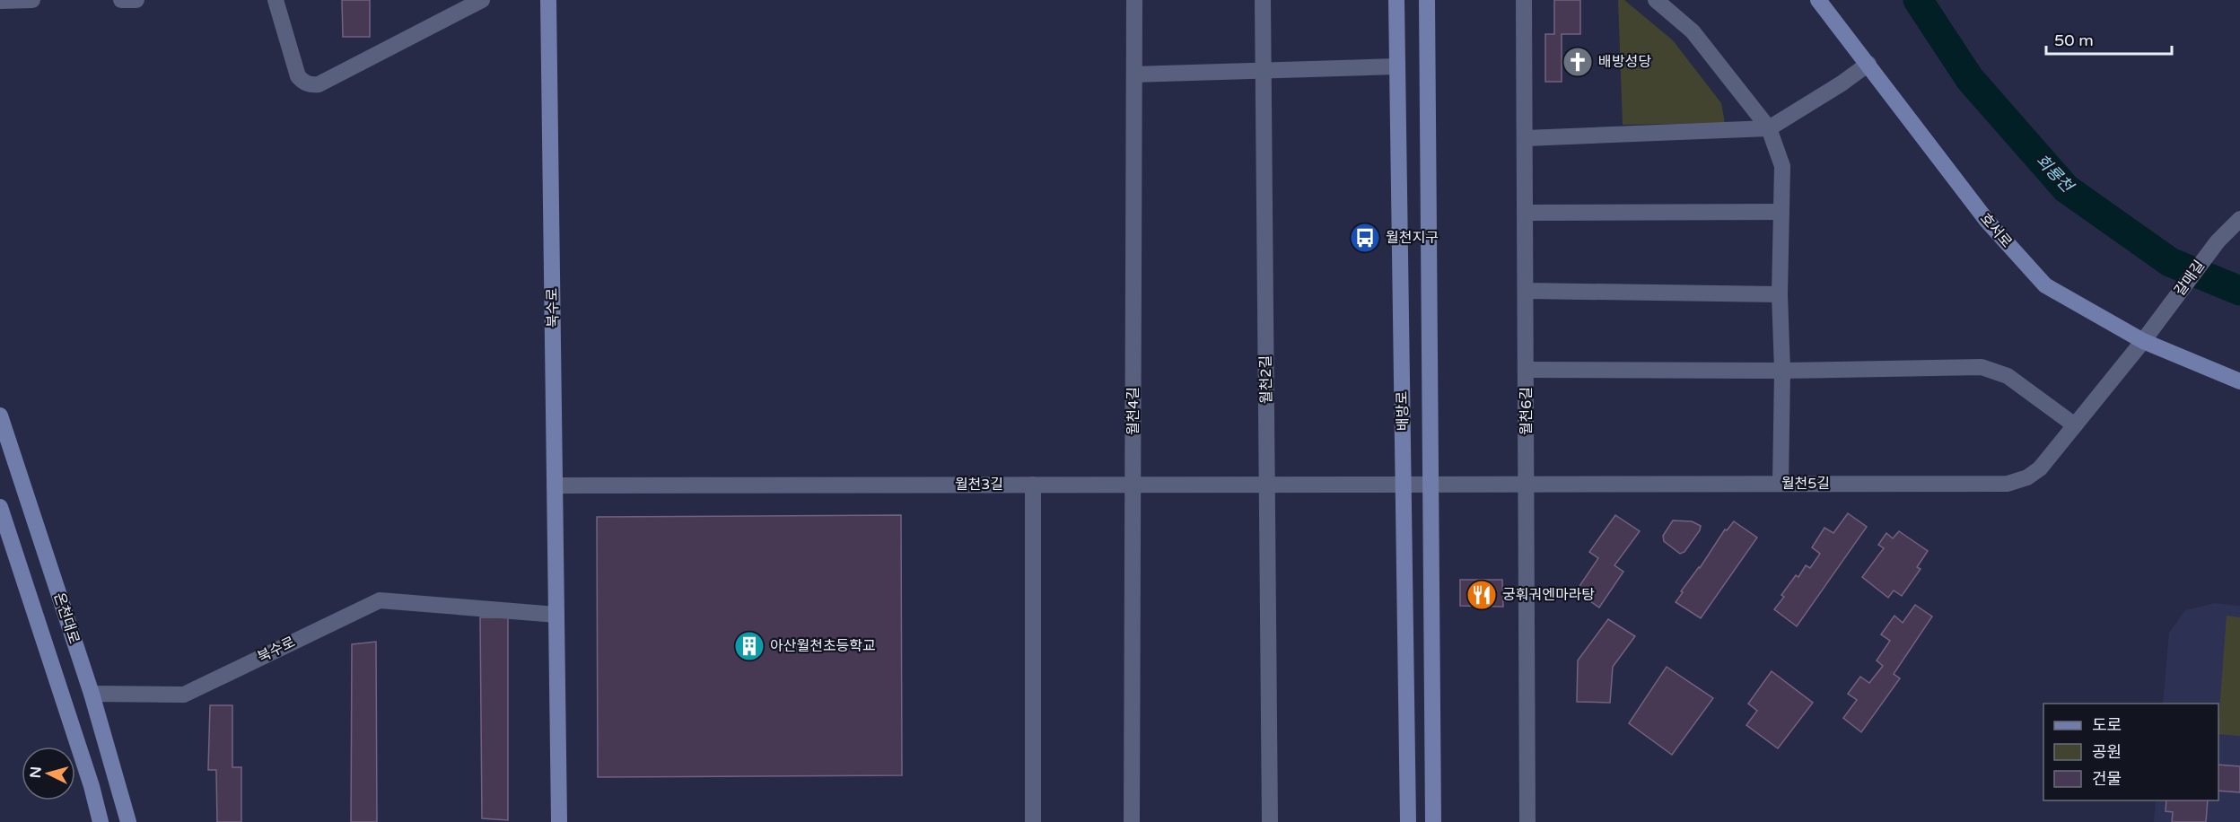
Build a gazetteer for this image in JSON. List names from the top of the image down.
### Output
{
  "streets": {
    "street": [
      "호서로",
      "갈매길",
      "북수로",
      "월천2길",
      "월천4길",
      "배방로",
      "월천6길",
      "월천5길",
      "월천3길",
      "온천대로"
    ]
  },
  "crossings": [
    ["호서로", "갈매길"],
    ["호서로", "월천5길"],
    ["갈매길", "월천5길"],
    ["북수로", "월천3길"],
    ["북수로", "온천대로"],
    ["월천2길", "월천3길"],
    ["월천4길", "월천3길"],
    ["배방로", "월천5길"],
    ["배방로", "월천3길"],
    ["월천6길", "월천5길"],
    ["월천5길", "월천3길"]
  ],
  "water": ["회룡천"],
  "places": {
    "church": ["배방성당"],
    "bus stop": ["월천지구"],
    "restaurant": ["궁훠궈엔마라탕"],
    "building": ["아산월천초등학교"]
  },
  "legend": ["도로", "공원", "건물"],
  "scale_bar": "50 m",
  "north": "left"
}
